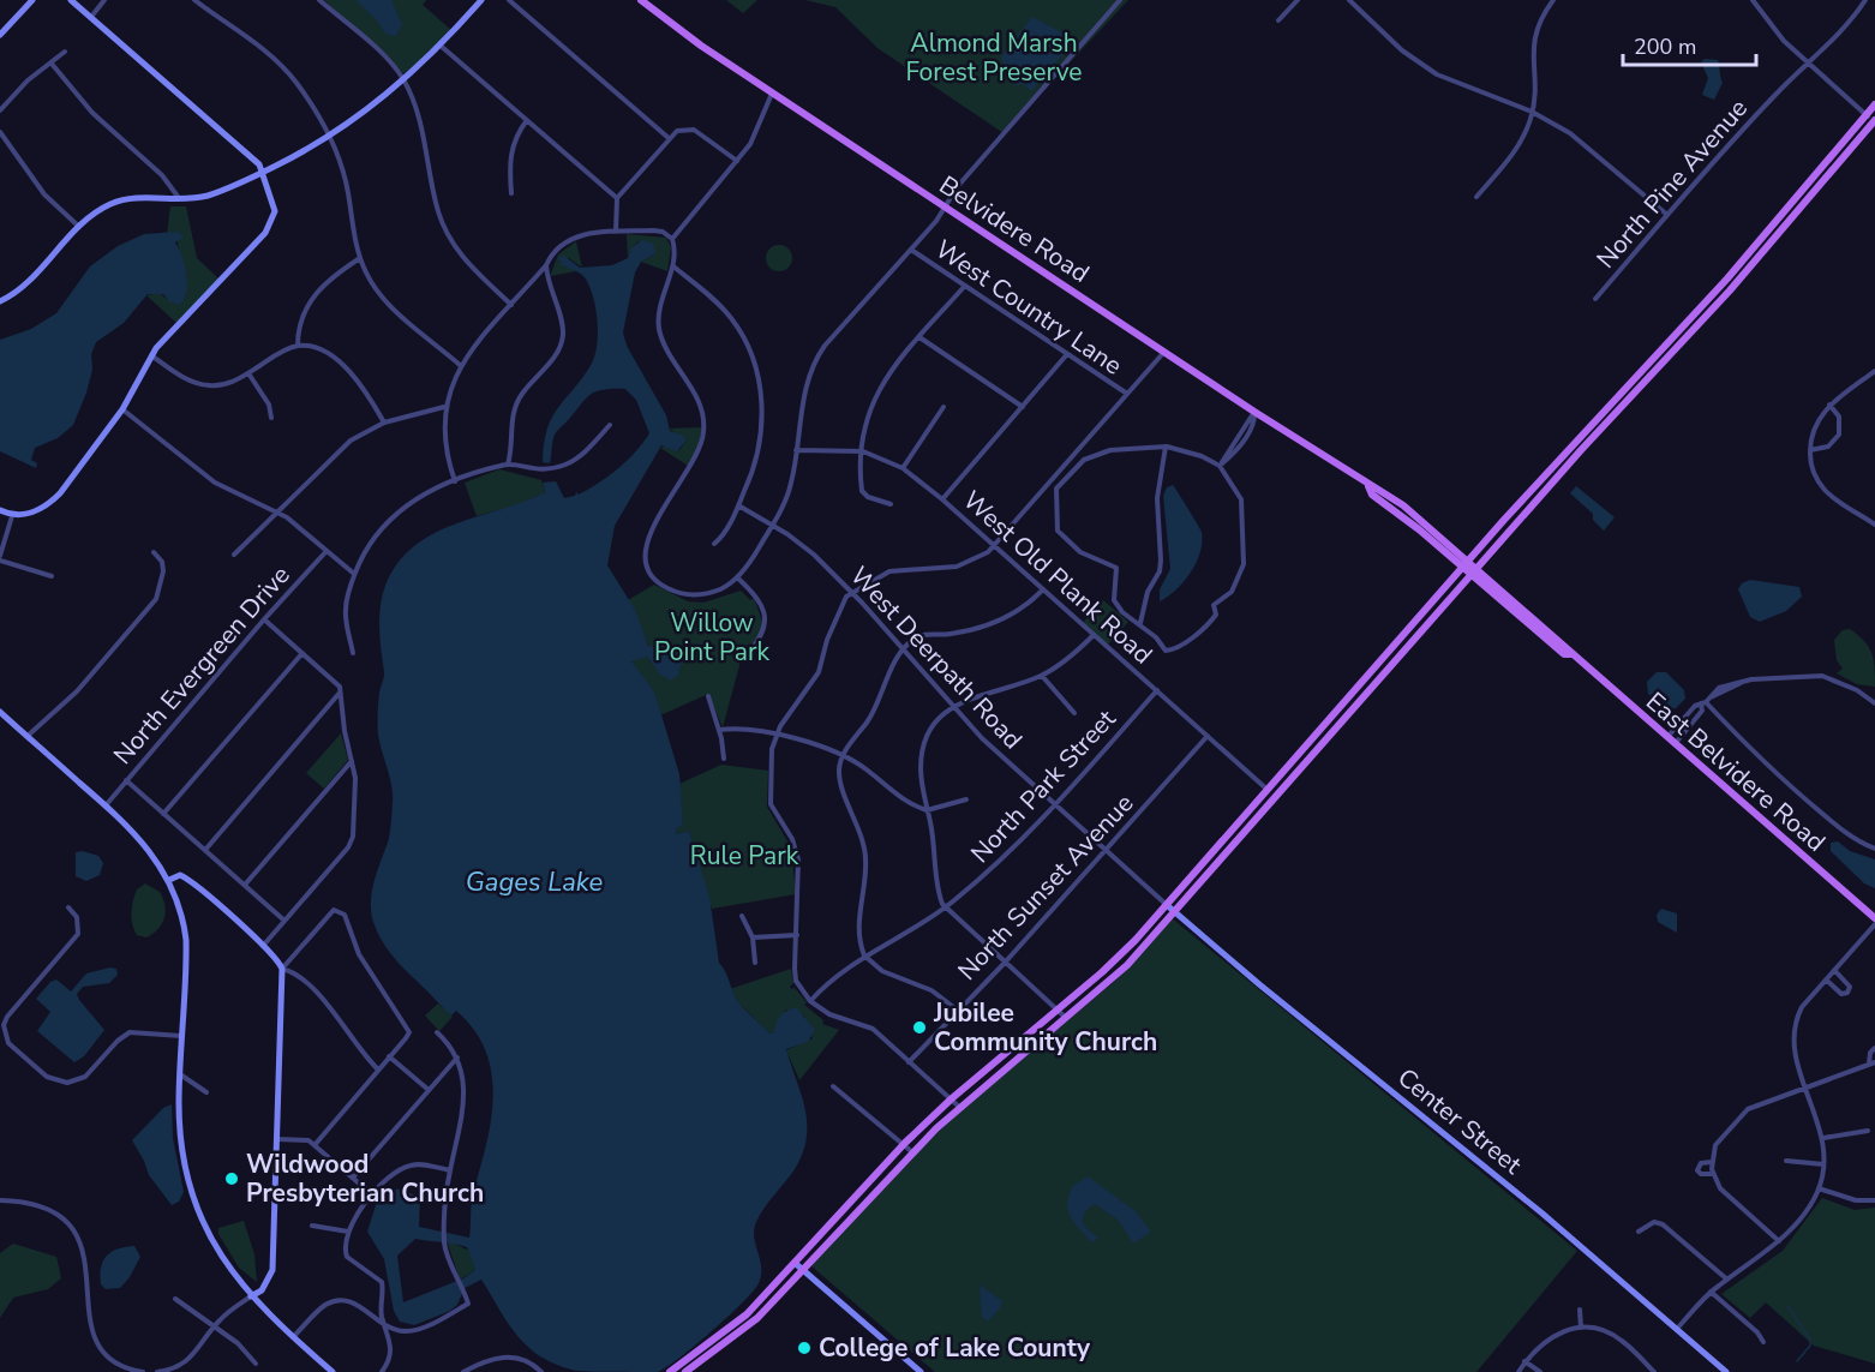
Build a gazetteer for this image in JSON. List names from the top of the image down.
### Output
{
  "streets": {
    "main road": ["Belvidere Road", "East Belvidere Road"],
    "street": [
      "North Pine Avenue",
      "West Country Lane",
      "West Old Plank Road",
      "West Deerpath Road",
      "North Evergreen Drive",
      "North Park Street",
      "North Sunset Avenue",
      "Center Street"
    ]
  },
  "crossings": [
    ["Belvidere Road", "East Belvidere Road"],
    ["West Old Plank Road", "North Park Street"],
    ["West Old Plank Road", "North Sunset Avenue"],
    ["West Deerpath Road", "North Park Street"],
    ["West Deerpath Road", "North Sunset Avenue"],
    ["West Deerpath Road", "Center Street"]
  ],
  "water": ["Gages Lake"],
  "parks": ["Almond Marsh Forest Preserve", "Willow Point Park", "Rule Park"],
  "places": ["Jubilee Community Church", "Wildwood Presbyterian Church", "College of Lake County"],
  "scale_bar": "200 m"
}
